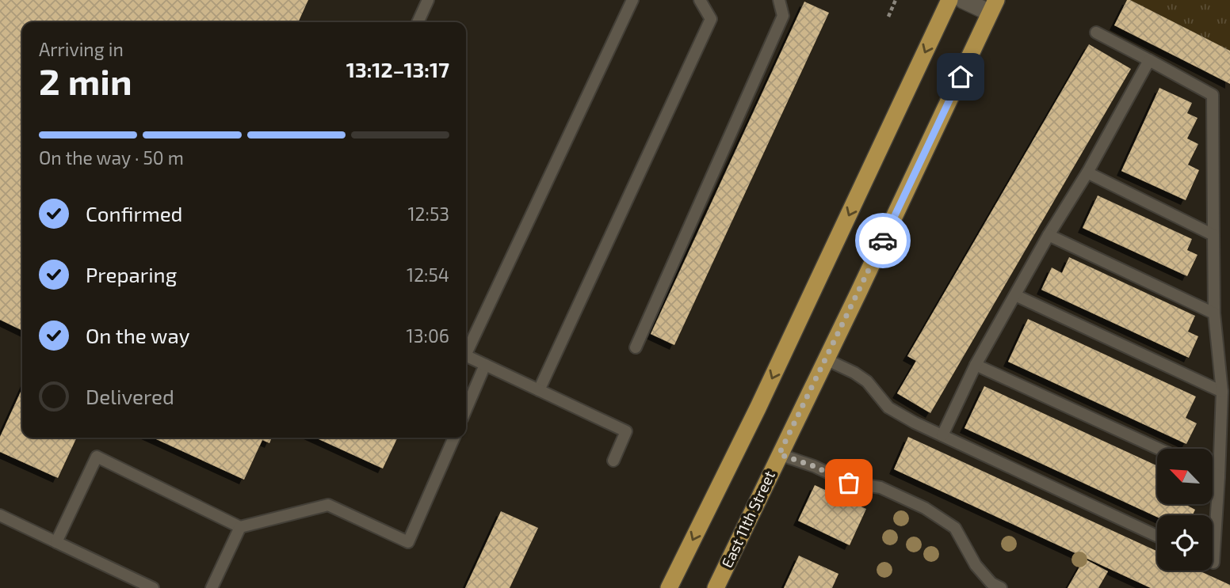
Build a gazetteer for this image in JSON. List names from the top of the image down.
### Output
{
  "streets": {
    "main road": ["East 11th Street"]
  },
  "north": "top left",
  "page": {
    "heading": ["2 min", "Arriving in", "13:12–13:17"],
    "bar": "On the way · 50 m",
    "list": [
      ["Confirmed", "12:53"],
      ["Preparing", "12:54"],
      ["On the way", "13:06"],
      "Delivered"
    ]
  }
}
